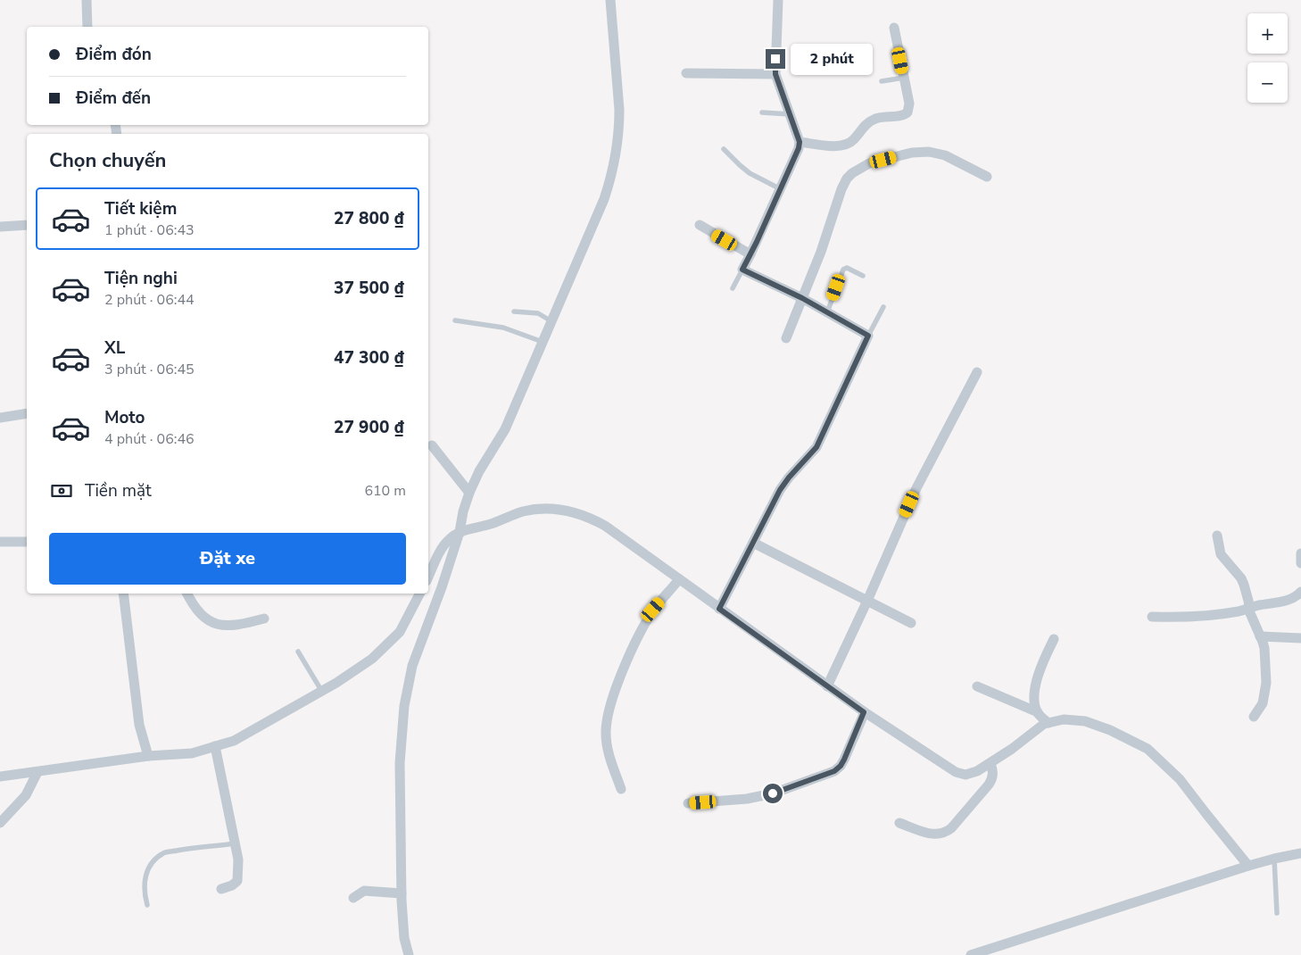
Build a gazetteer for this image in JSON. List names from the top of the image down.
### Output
{
  "page": {
    "map_buttons": ["+", "−"],
    "banner": ["Điểm đón", "Điểm đến"],
    "bubble": "2 phút",
    "heading": "Chọn chuyến",
    "list": [
      {
        "name": "Tiết kiệm",
        "note": "1 phút · 06:43",
        "value": "27 800 ₫"
      },
      {
        "name": "Tiện nghi",
        "note": "2 phút · 06:44",
        "value": "37 500 ₫"
      },
      {
        "name": "XL",
        "note": "3 phút · 06:45",
        "value": "47 300 ₫"
      },
      {
        "name": "Moto",
        "note": "4 phút · 06:46",
        "value": "27 900 ₫"
      }
    ],
    "pay": ["Tiền mặt", "610 m"],
    "buttons": "Đặt xe"
  }
}
